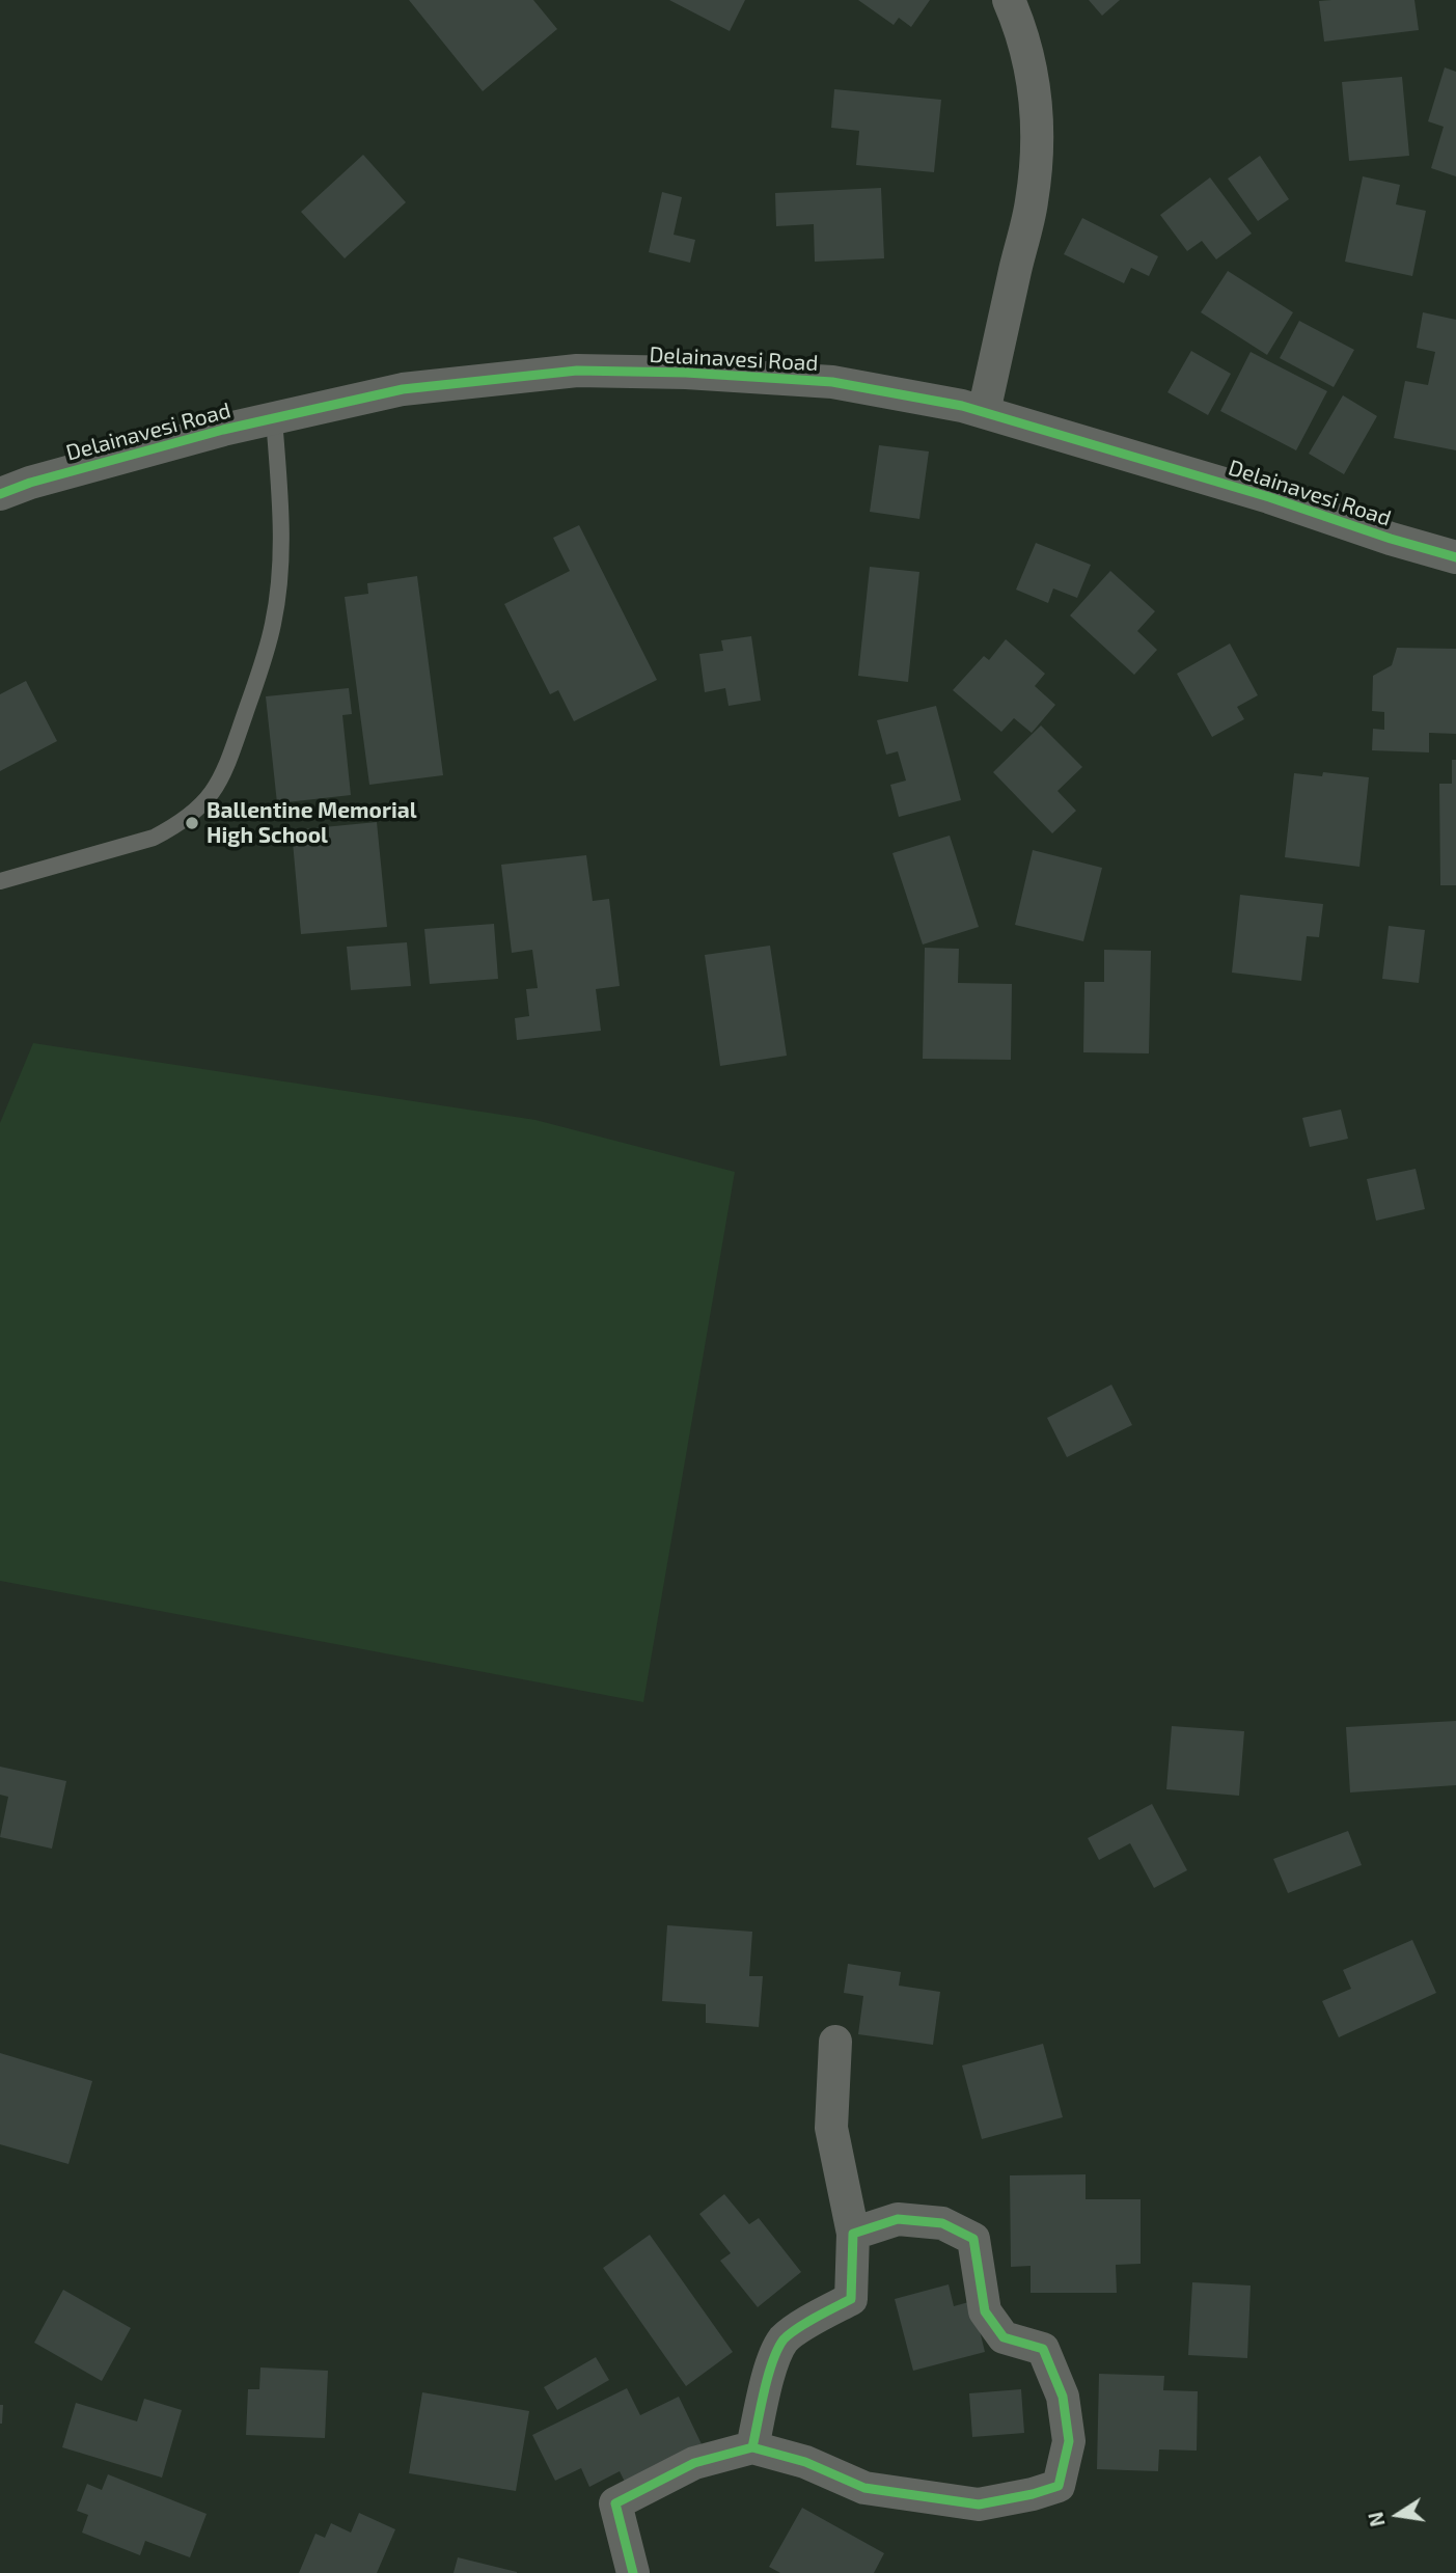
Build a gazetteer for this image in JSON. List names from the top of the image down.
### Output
{
  "streets": {
    "street": ["Delainavesi Road"]
  },
  "places": ["Ballentine Memorial High School"],
  "north": "left"
}
